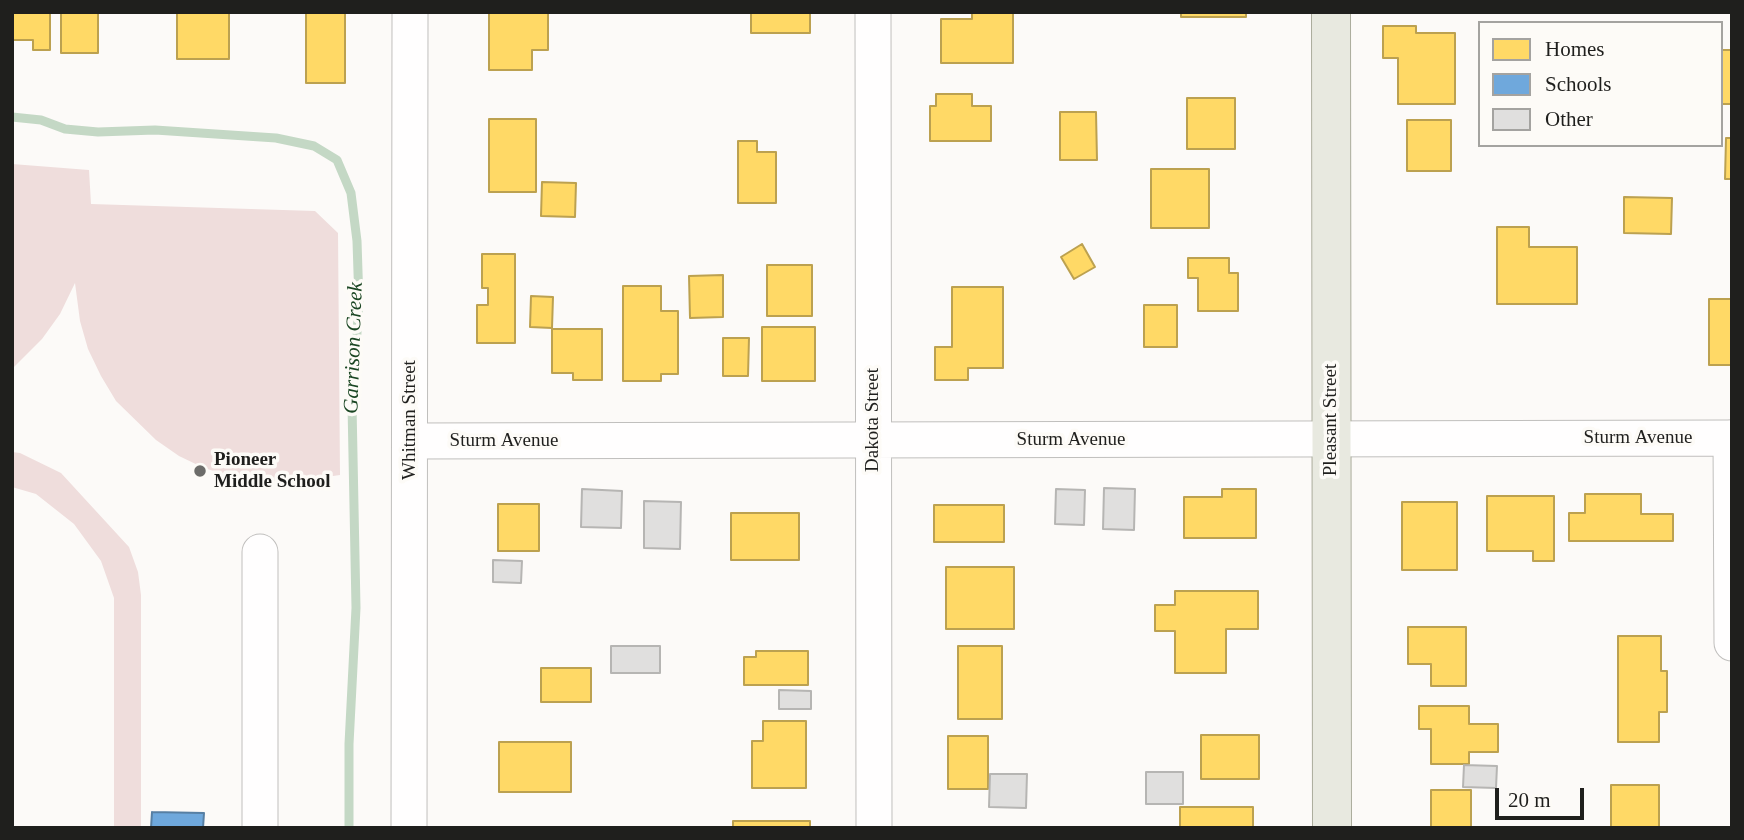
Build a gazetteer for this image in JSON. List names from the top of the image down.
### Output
{
  "streets": {
    "main road": ["Pleasant Street"],
    "street": ["Whitman Street", "Dakota Street", "Sturm Avenue"]
  },
  "crossings": [
    ["Whitman Street", "Sturm Avenue"],
    ["Dakota Street", "Sturm Avenue"],
    ["Pleasant Street", "Sturm Avenue"]
  ],
  "water": ["Garrison Creek"],
  "places": ["Pioneer Middle School"],
  "legend": ["Homes", "Schools", "Other"],
  "scale_bar": "20 m"
}
